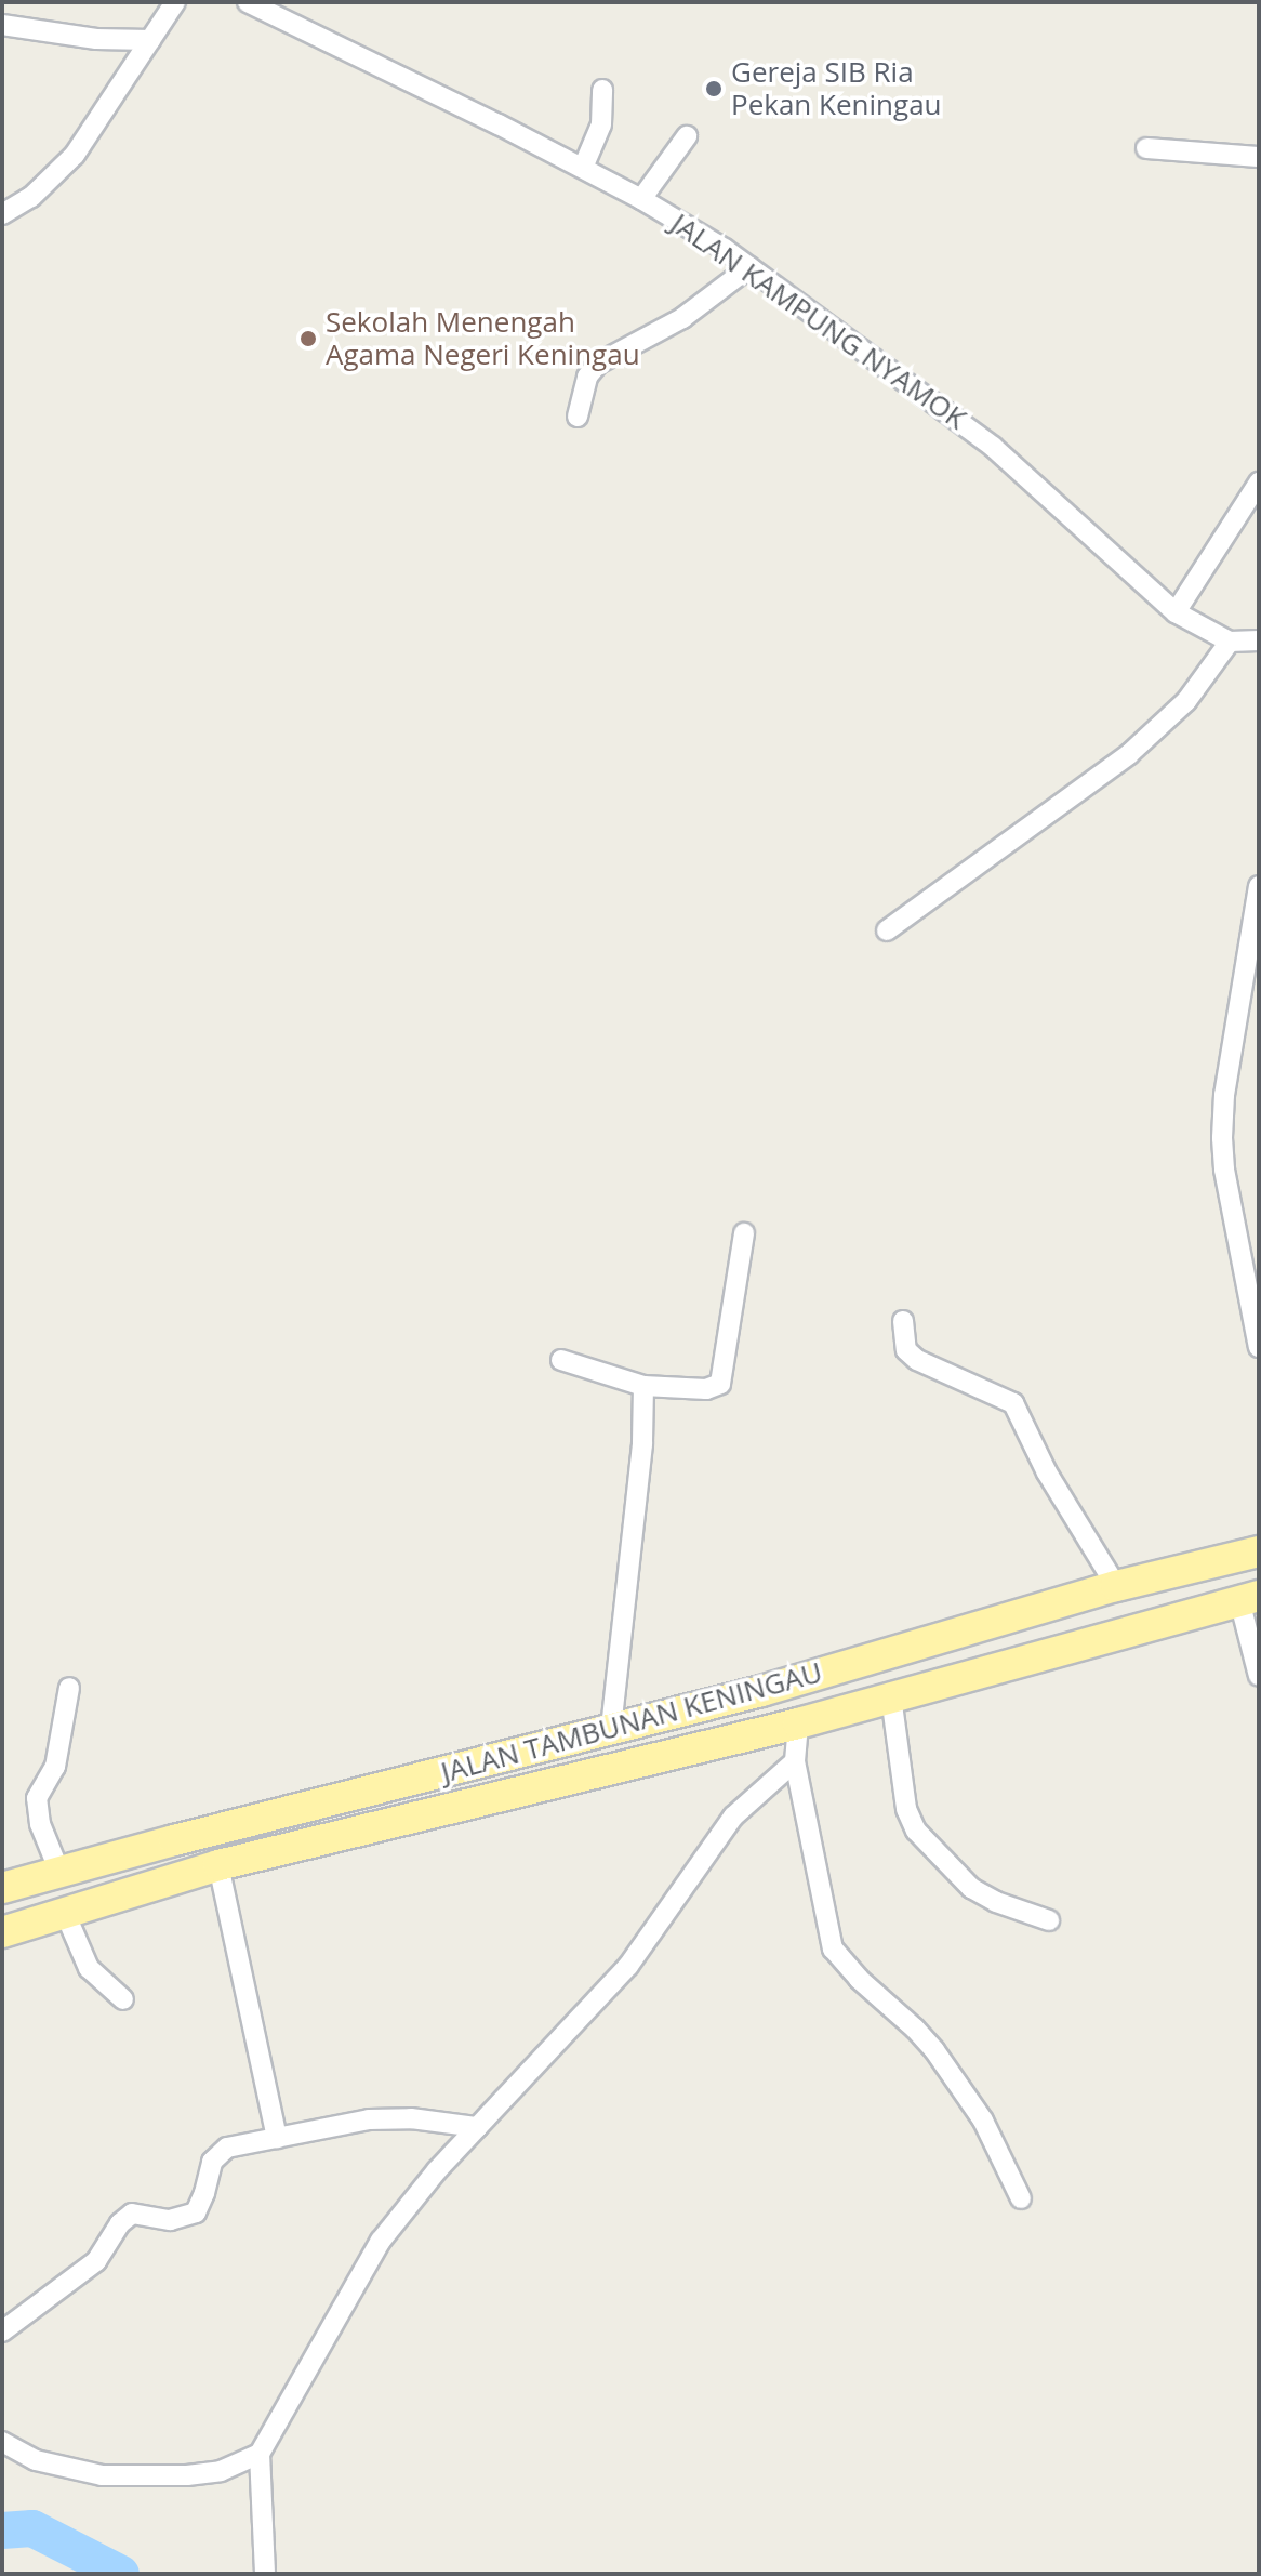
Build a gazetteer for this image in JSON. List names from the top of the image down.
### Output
{
  "streets": {
    "main road": ["JALAN TAMBUNAN KENINGAU"],
    "street": ["JALAN KAMPUNG NYAMOK"]
  },
  "places": ["Gereja SIB Ria Pekan Keningau", "Sekolah Menengah Agama Negeri Keningau"]
}
